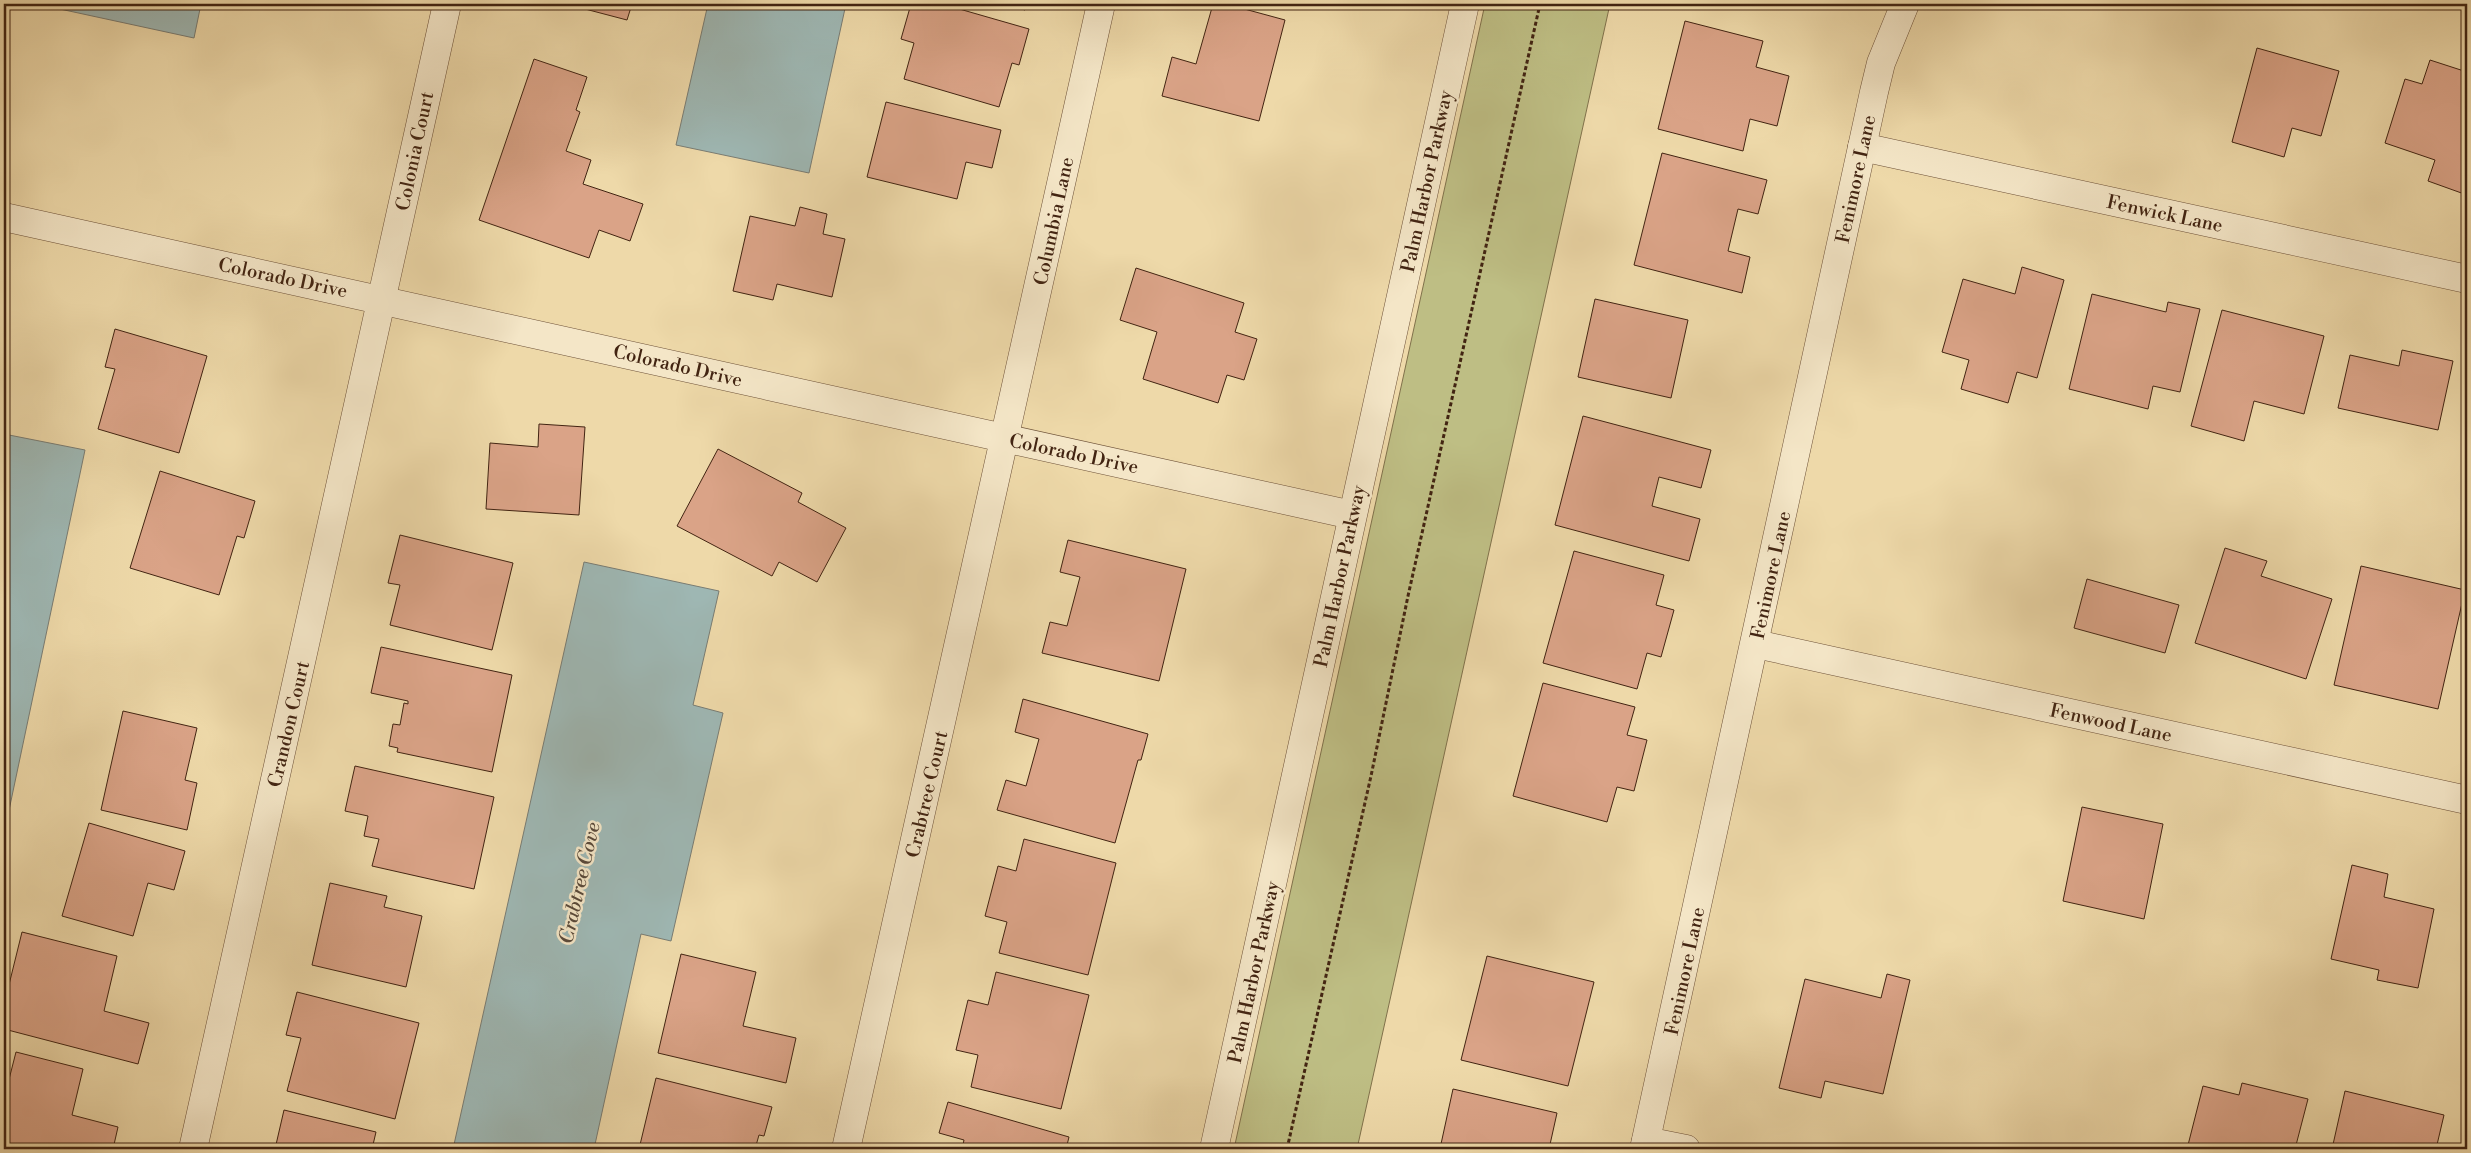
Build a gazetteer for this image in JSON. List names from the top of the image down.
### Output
{
  "streets": {
    "street": [
      "Colonia Court",
      "Fenimore Lane",
      "Palm Harbor Parkway",
      "Fenwick Lane",
      "Columbia Lane",
      "Colorado Drive",
      "Fenwood Lane",
      "Crandon Court",
      "Crabtree Court"
    ]
  },
  "crossings": [
    ["Colonia Court", "Colorado Drive"],
    ["Colonia Court", "Crandon Court"],
    ["Fenimore Lane", "Fenwick Lane"],
    ["Fenimore Lane", "Fenwood Lane"],
    ["Palm Harbor Parkway", "Colorado Drive"],
    ["Columbia Lane", "Colorado Drive"],
    ["Columbia Lane", "Crabtree Court"],
    ["Colorado Drive", "Crandon Court"],
    ["Colorado Drive", "Crabtree Court"]
  ],
  "water": ["Crabtree Cove"]
}
